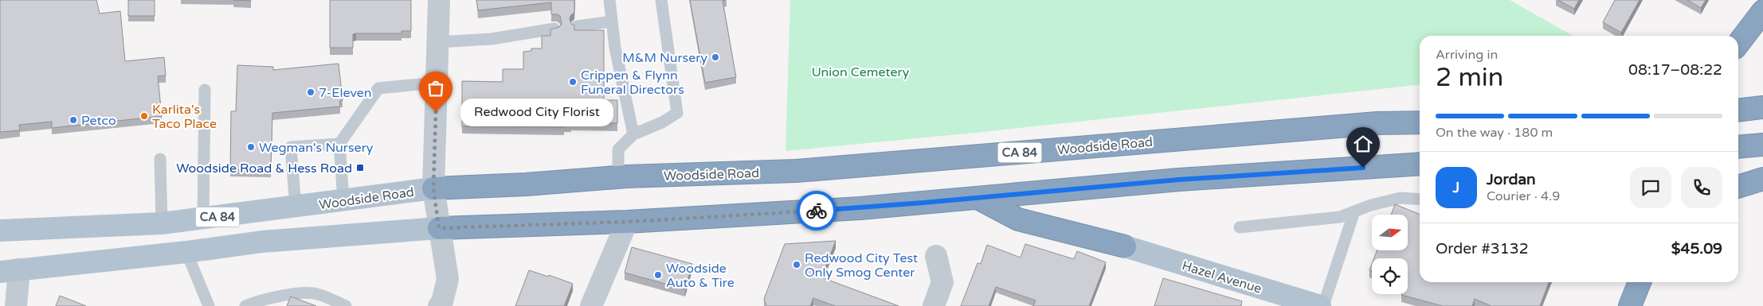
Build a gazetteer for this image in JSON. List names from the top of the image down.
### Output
{
  "streets": {
    "highway": ["Woodside Road", "CA 84"],
    "main road": ["Hazel Avenue"]
  },
  "parks": ["Union Cemetery"],
  "places": {
    "other": [
      "M&M Nursery",
      "Crippen & Flynn Funeral Directors",
      "7-Eleven",
      "Redwood City Florist",
      "Karlita's Taco Place",
      "Petco",
      "Wegman's Nursery",
      "Redwood City Test Only Smog Center",
      "Woodside Auto & Tire"
    ],
    "transit": ["Woodside Road & Hess Road"]
  },
  "north": "right",
  "page": {
    "heading": ["2 min", "Arriving in", "08:17–08:22"],
    "panel": [
      "Jordan",
      "Courier · 4.9",
      "Order #3132",
      "$45.09"
    ],
    "bubble": "Redwood City Florist",
    "bar": "On the way · 180 m",
    "round": "J"
  }
}
